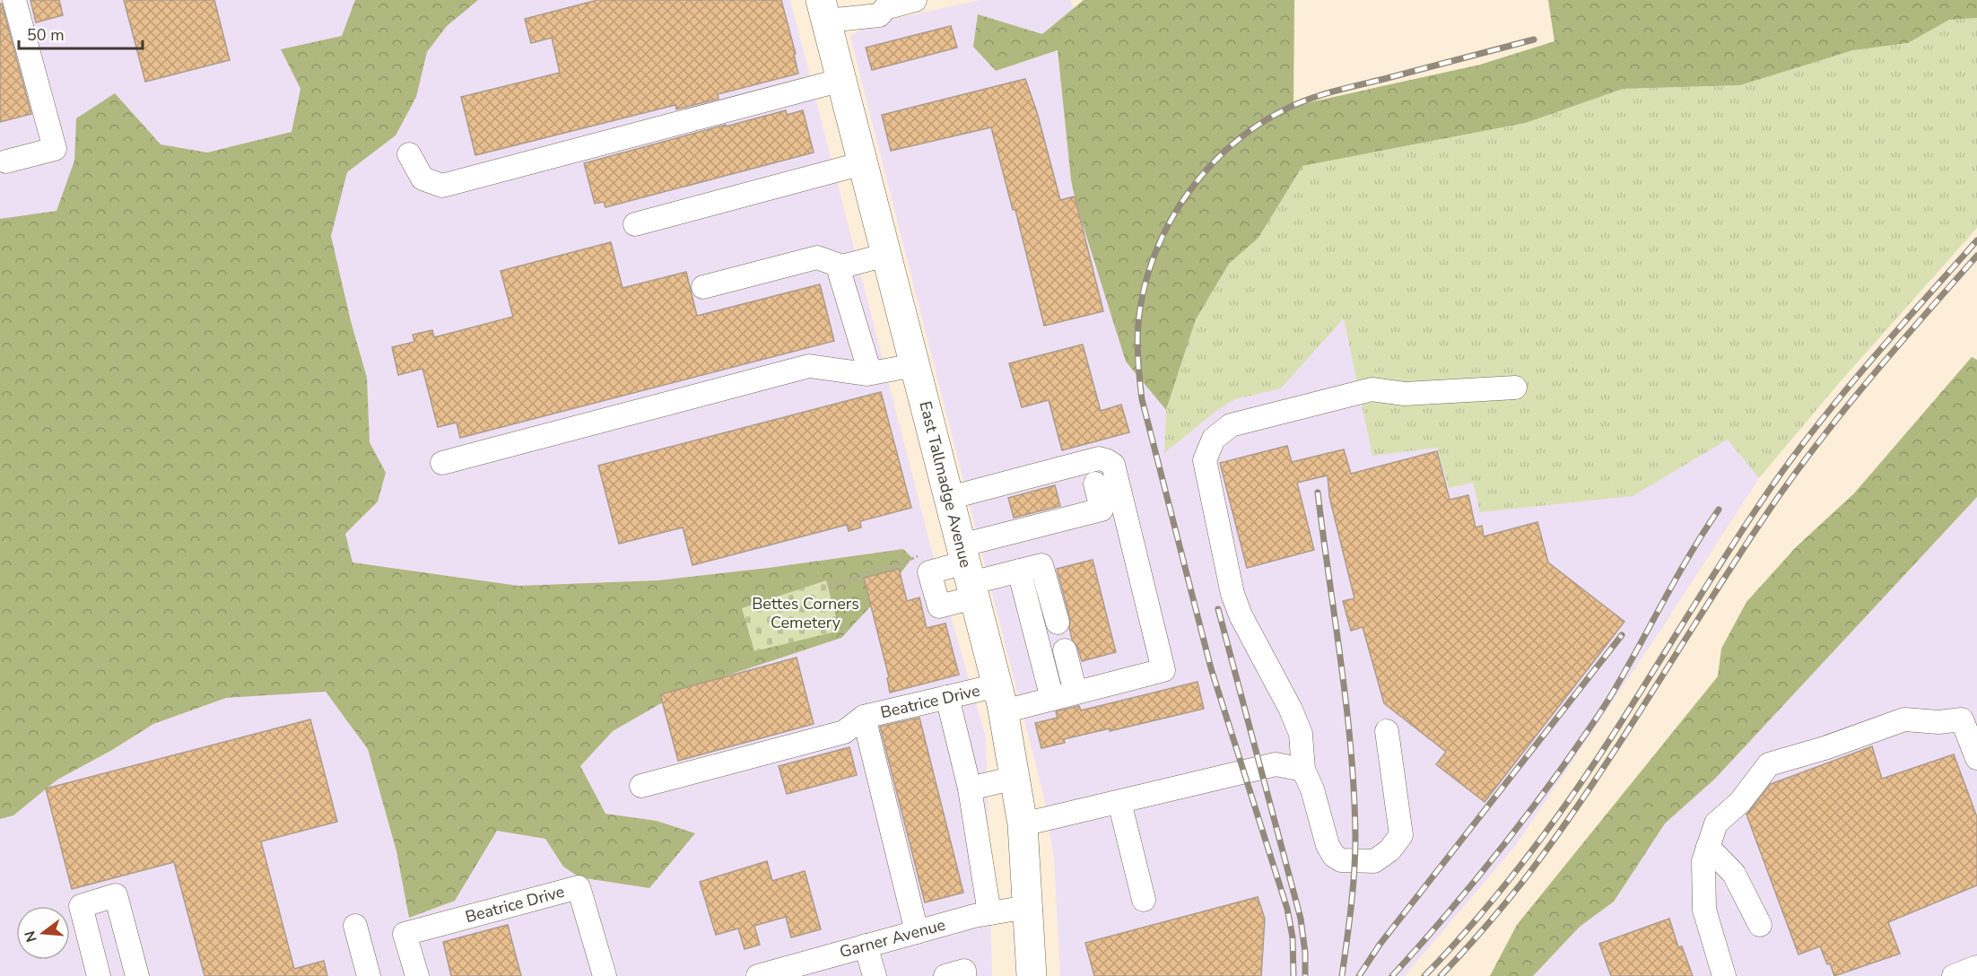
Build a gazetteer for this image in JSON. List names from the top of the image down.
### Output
{
  "streets": {
    "main road": ["East Tallmadge Avenue"],
    "street": ["Beatrice Drive", "Garner Avenue"]
  },
  "crossings": [
    ["East Tallmadge Avenue", "Beatrice Drive"],
    ["East Tallmadge Avenue", "Garner Avenue"],
    ["Beatrice Drive", "Garner Avenue"]
  ],
  "parks": ["Bettes Corners Cemetery"],
  "scale_bar": "50 m",
  "north": "left"
}
